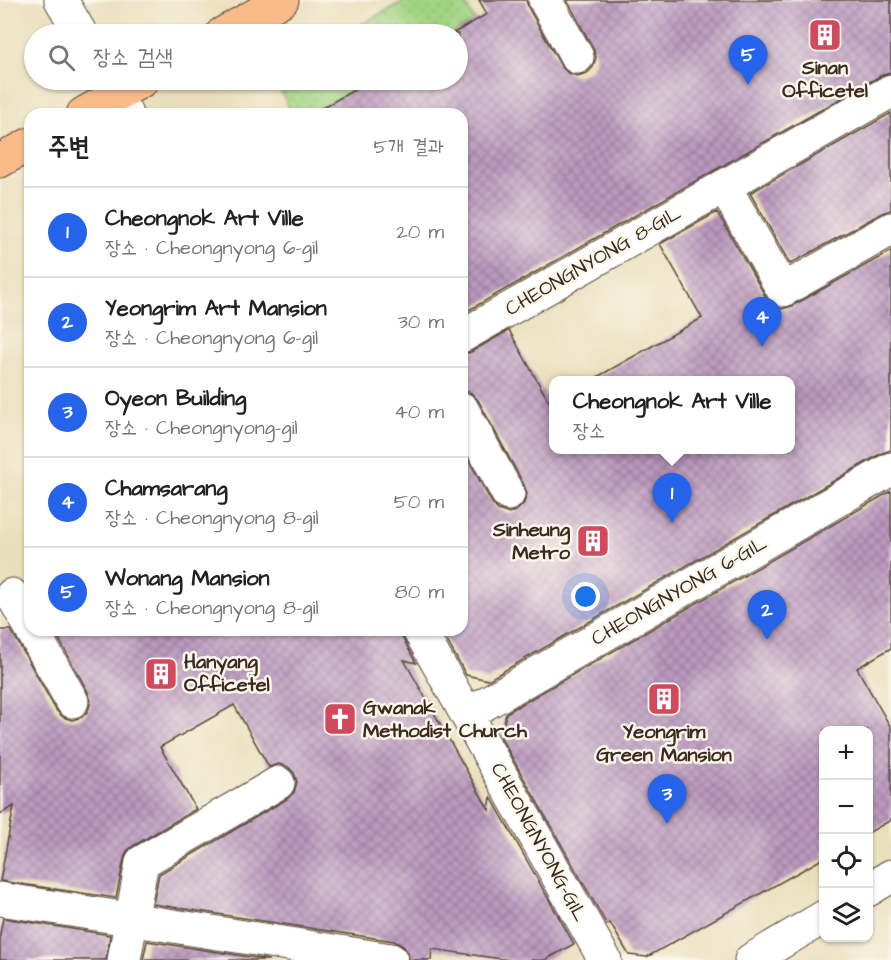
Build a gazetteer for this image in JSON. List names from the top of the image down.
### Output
{
  "streets": {
    "street": ["CHEONGNYONG 8-GIL", "CHEONGNYONG 6-GIL", "CHEONGNYONG-GIL"]
  },
  "crossings": [
    ["CHEONGNYONG 6-GIL", "CHEONGNYONG-GIL"]
  ],
  "places": {
    "building": [
      "Sinan Officetel",
      "Sinheung Metro",
      "Hanyang Officetel",
      "Yeongrim Green Mansion"
    ],
    "church": ["Gwanak Methodist Church"]
  },
  "page": {
    "search": "장소 검색",
    "pins": [
      "5",
      "4",
      "1",
      "2",
      "3"
    ],
    "heading": ["주변", "5개 결과"],
    "list": [
      {
        "mark": "1",
        "name": "Cheongnok Art Ville",
        "note": "장소 · Cheongnyong 6-gil",
        "value": "20 m"
      },
      {
        "mark": "2",
        "name": "Yeongrim Art Mansion",
        "note": "장소 · Cheongnyong 6-gil",
        "value": "30 m"
      },
      {
        "mark": "3",
        "name": "Oyeon Building",
        "note": "장소 · Cheongnyong-gil",
        "value": "40 m"
      },
      {
        "mark": "4",
        "name": "Chamsarang",
        "note": "장소 · Cheongnyong 8-gil",
        "value": "50 m"
      },
      {
        "mark": "5",
        "name": "Wonang Mansion",
        "note": "장소 · Cheongnyong 8-gil",
        "value": "80 m"
      }
    ],
    "popup": ["Cheongnok Art Ville", "장소"],
    "map_buttons": ["+", "−"]
  }
}
